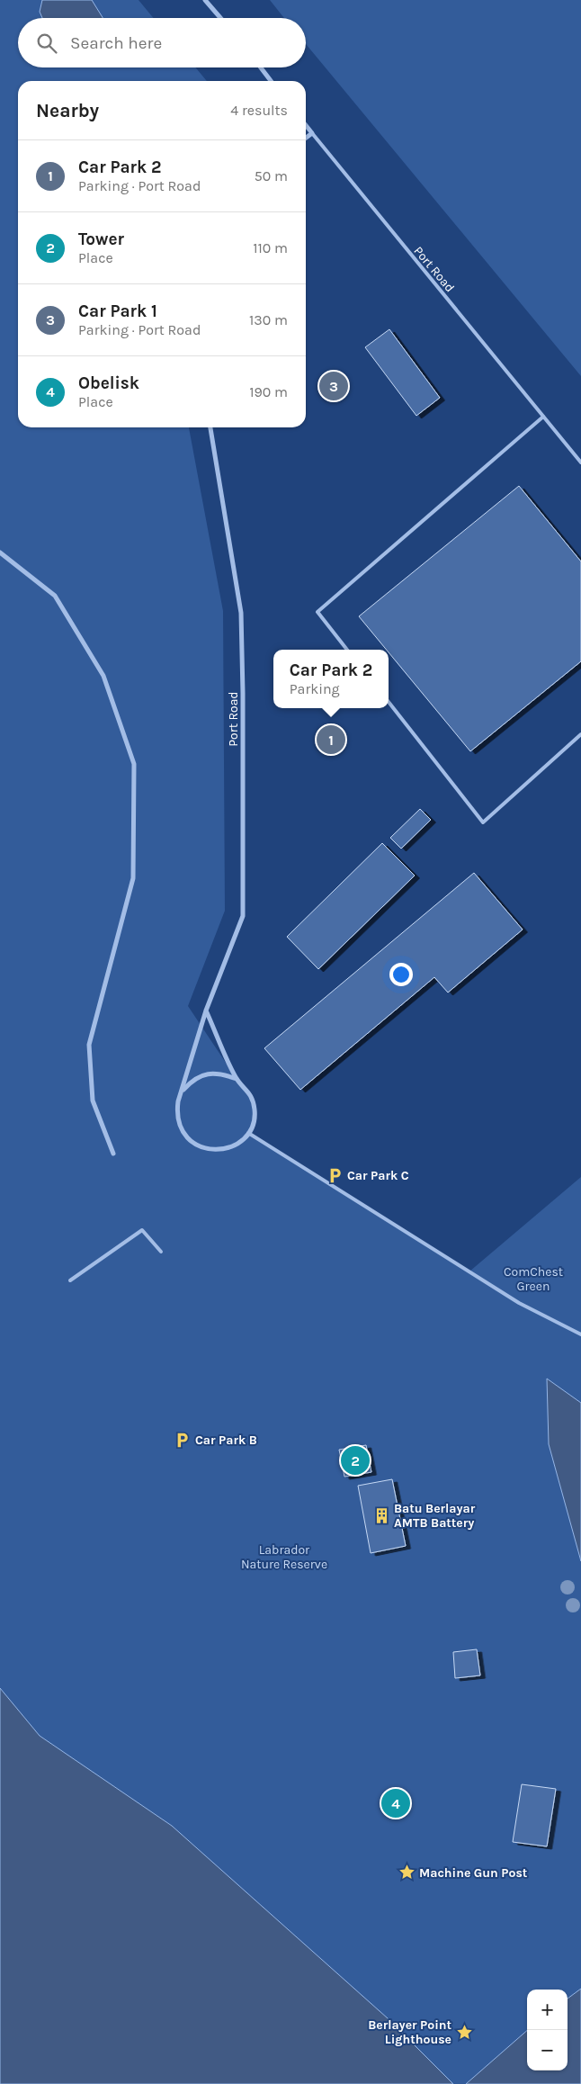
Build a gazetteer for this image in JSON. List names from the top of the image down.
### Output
{
  "streets": {
    "street": ["Port Road"]
  },
  "parks": ["ComChest Green", "Labrador Nature Reserve"],
  "places": {
    "parking": ["Car Park C", "Car Park B"],
    "building": ["Batu Berlayar AMTB Battery"],
    "place": ["Machine Gun Post", "Berlayer Point Lighthouse"]
  },
  "page": {
    "search": "Search here",
    "heading": ["Nearby", "4 results"],
    "list": [
      {
        "mark": "1",
        "name": "Car Park 2",
        "note": "Parking · Port Road",
        "value": "50 m"
      },
      {
        "mark": "2",
        "name": "Tower",
        "note": "Place",
        "value": "110 m"
      },
      {
        "mark": "3",
        "name": "Car Park 1",
        "note": "Parking · Port Road",
        "value": "130 m"
      },
      {
        "mark": "4",
        "name": "Obelisk",
        "note": "Place",
        "value": "190 m"
      }
    ],
    "pins": [
      "3",
      "1",
      "2",
      "4"
    ],
    "popup": ["Car Park 2", "Parking"],
    "map_buttons": ["+", "−"]
  }
}
